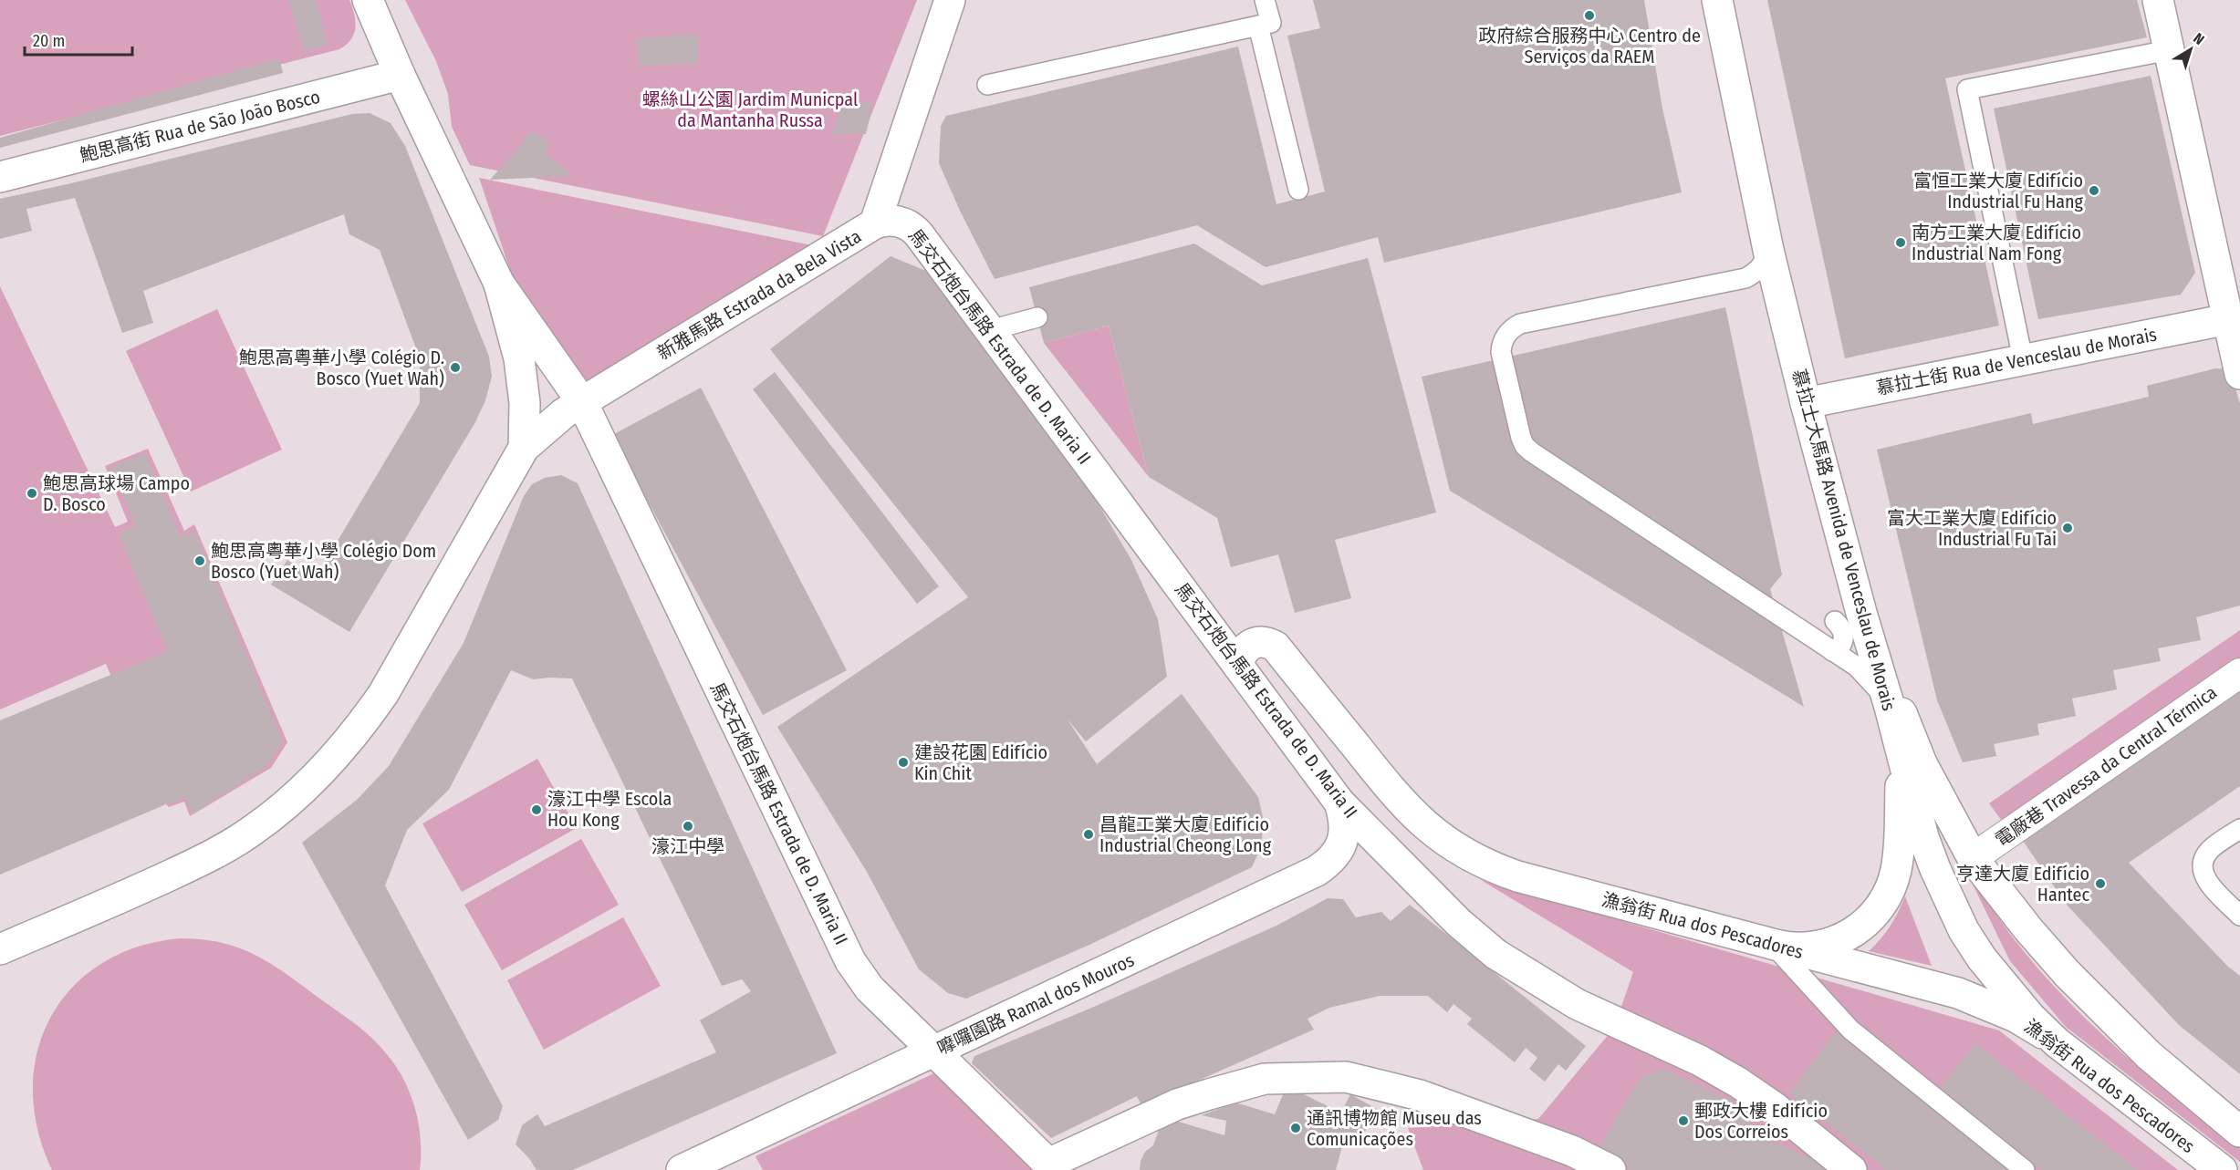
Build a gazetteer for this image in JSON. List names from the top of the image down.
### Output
{
  "streets": {
    "main road": [
      "鮑思高街 Rua de São João Bosco",
      "新雅馬路 Estrada da Bela Vista",
      "馬交石炮台馬路 Estrada de D. Maria II",
      "慕拉士街 Rua de Venceslau de Morais",
      "慕拉士大馬路 Avenida de Venceslau de Morais",
      "漁翁街 Rua dos Pescadores",
      "嚤囉園路 Ramal dos Mouros"
    ],
    "street": ["電廠巷 Travessa da Central Térmica"]
  },
  "crossings": [
    ["新雅馬路 Estrada da Bela Vista", "馬交石炮台馬路 Estrada de D. Maria II"],
    ["馬交石炮台馬路 Estrada de D. Maria II", "漁翁街 Rua dos Pescadores"],
    ["馬交石炮台馬路 Estrada de D. Maria II", "嚤囉園路 Ramal dos Mouros"],
    ["慕拉士街 Rua de Venceslau de Morais", "慕拉士大馬路 Avenida de Venceslau de Morais"],
    ["慕拉士大馬路 Avenida de Venceslau de Morais", "漁翁街 Rua dos Pescadores"]
  ],
  "parks": ["螺絲山公園 Jardim Municpal da Mantanha Russa"],
  "places": [
    "政府綜合服務中心 Centro de Serviços da RAEM",
    "富恒工業大廈 Edifício Industrial Fu Hang",
    "南方工業大廈 Edifício Industrial Nam Fong",
    "鮑思高粵華小學 Colégio D. Bosco (Yuet Wah)",
    "鮑思高球場 Campo D. Bosco",
    "富大工業大廈 Edifício Industrial Fu Tai",
    "鮑思高粵華小學 Colégio Dom Bosco (Yuet Wah)",
    "建設花園 Edifício Kin Chit",
    "濠江中學 Escola Hou Kong",
    "濠江中學",
    "昌龍工業大廈 Edifício Industrial Cheong Long",
    "亨達大廈 Edifício Hantec",
    "郵政大樓 Edifício Dos Correios",
    "通訊博物館 Museu das Comunicações"
  ],
  "scale_bar": "20 m",
  "north": "top right"
}
